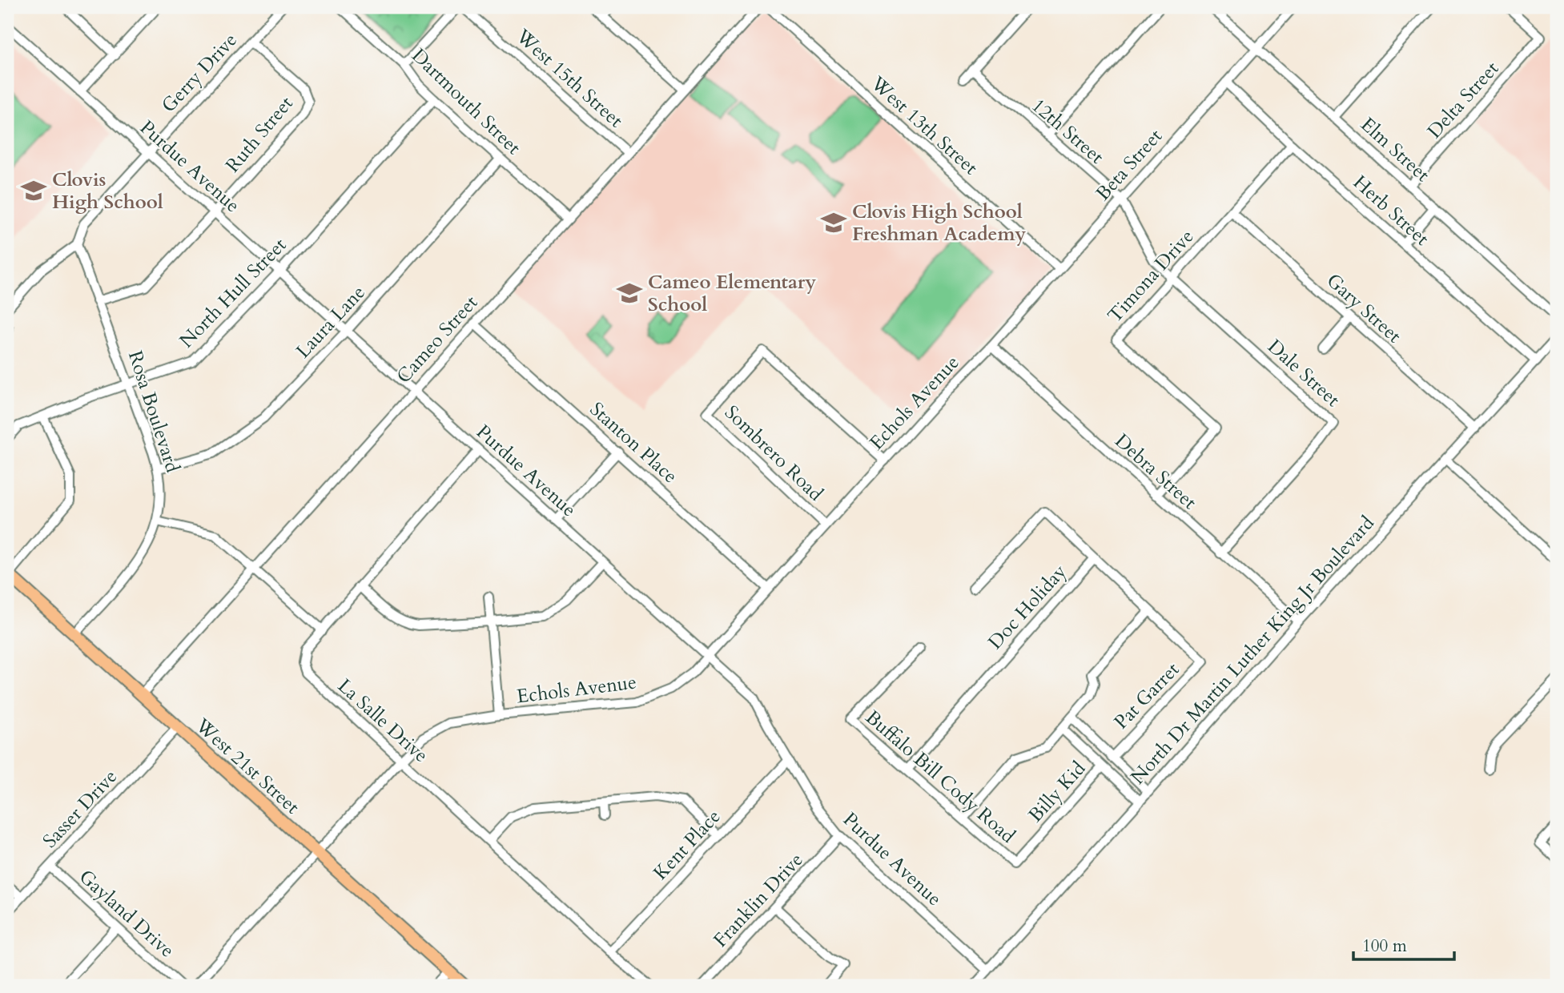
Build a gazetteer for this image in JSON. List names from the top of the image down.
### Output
{
  "streets": {
    "main road": ["West 21st Street"],
    "street": [
      "Gerry Drive",
      "West 15th Street",
      "Delta Street",
      "Dartmouth Street",
      "West 13th Street",
      "12th Street",
      "Ruth Street",
      "Elm Street",
      "Beta Street",
      "Purdue Avenue",
      "Herb Street",
      "Timona Drive",
      "North Hull Street",
      "Gary Street",
      "Laura Lane",
      "Cameo Street",
      "Dale Street",
      "Echols Avenue",
      "Rosa Boulevard",
      "Stanton Place",
      "Sombrero Road",
      "Debra Street",
      "Doc Holiday",
      "North Dr Martin Luther King Jr Boulevard",
      "Pat Garret",
      "La Salle Drive",
      "Buffalo Bill Cody Road",
      "Billy Kid",
      "Sasser Drive",
      "Kent Place",
      "Franklin Drive",
      "Gayland Drive"
    ]
  },
  "crossings": [
    ["Gerry Drive", "Ruth Street"],
    ["Gerry Drive", "Purdue Avenue"],
    ["Gerry Drive", "Rosa Boulevard"],
    ["West 15th Street", "Cameo Street"],
    ["Delta Street", "Elm Street"],
    ["Dartmouth Street", "North Hull Street"],
    ["Dartmouth Street", "Laura Lane"],
    ["Dartmouth Street", "Cameo Street"],
    ["West 13th Street", "Beta Street"],
    ["12th Street", "Beta Street"],
    ["12th Street", "Timona Drive"],
    ["12th Street", "Dale Street"],
    ["Ruth Street", "Purdue Avenue"],
    ["Ruth Street", "Rosa Boulevard"],
    ["Elm Street", "Beta Street"],
    ["Beta Street", "Herb Street"],
    ["Beta Street", "Echols Avenue"],
    ["Beta Street", "Debra Street"],
    ["Purdue Avenue", "North Hull Street"],
    ["Purdue Avenue", "Laura Lane"],
    ["Purdue Avenue", "Cameo Street"],
    ["Purdue Avenue", "Echols Avenue"],
    ["Purdue Avenue", "North Dr Martin Luther King Jr Boulevard"],
    ["Purdue Avenue", "La Salle Drive"],
    ["Purdue Avenue", "Kent Place"],
    ["Purdue Avenue", "Franklin Drive"],
    ["Herb Street", "Timona Drive"],
    ["Herb Street", "North Dr Martin Luther King Jr Boulevard"],
    ["Timona Drive", "Gary Street"],
    ["Timona Drive", "Dale Street"],
    ["Timona Drive", "Debra Street"],
    ["North Hull Street", "Rosa Boulevard"],
    ["Gary Street", "North Dr Martin Luther King Jr Boulevard"],
    ["Laura Lane", "Rosa Boulevard"],
    ["Cameo Street", "Stanton Place"],
    ["Cameo Street", "West 21st Street"],
    ["Dale Street", "Debra Street"],
    ["Echols Avenue", "Stanton Place"],
    ["Echols Avenue", "Sombrero Road"],
    ["Echols Avenue", "Debra Street"],
    ["Echols Avenue", "La Salle Drive"],
    ["Echols Avenue", "West 21st Street"],
    ["Rosa Boulevard", "West 21st Street"],
    ["Debra Street", "North Dr Martin Luther King Jr Boulevard"],
    ["Doc Holiday", "Buffalo Bill Cody Road"],
    ["La Salle Drive", "Kent Place"],
    ["West 21st Street", "Sasser Drive"],
    ["Buffalo Bill Cody Road", "Billy Kid"],
    ["Sasser Drive", "Gayland Drive"]
  ],
  "places": {
    "school or university": ["Clovis High School", "Clovis High School Freshman Academy", "Cameo Elementary School"]
  },
  "scale_bar": "100 m"
}
